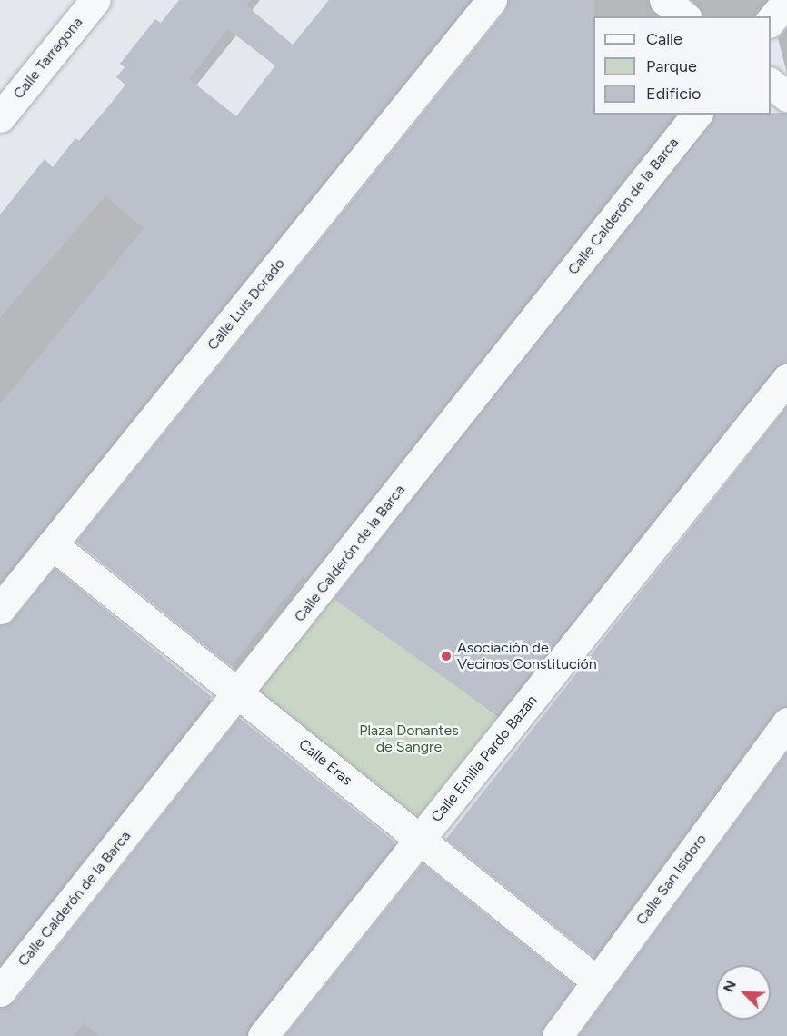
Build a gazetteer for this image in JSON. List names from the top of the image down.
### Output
{
  "streets": {
    "street": [
      "Calle Tarragona",
      "Calle Calderón de la Barca",
      "Calle Luis Dorado",
      "Calle Emilia Pardo Bazán",
      "Calle Eras",
      "Calle San Isidoro"
    ]
  },
  "crossings": [
    ["Calle Calderón de la Barca", "Calle Eras"],
    ["Calle Luis Dorado", "Calle Eras"],
    ["Calle Emilia Pardo Bazán", "Calle Eras"],
    ["Calle Eras", "Calle San Isidoro"]
  ],
  "parks": ["Plaza Donantes de Sangre"],
  "places": ["Asociación de Vecinos Constitución"],
  "legend": ["Calle", "Parque", "Edificio"],
  "north": "top left"
}
